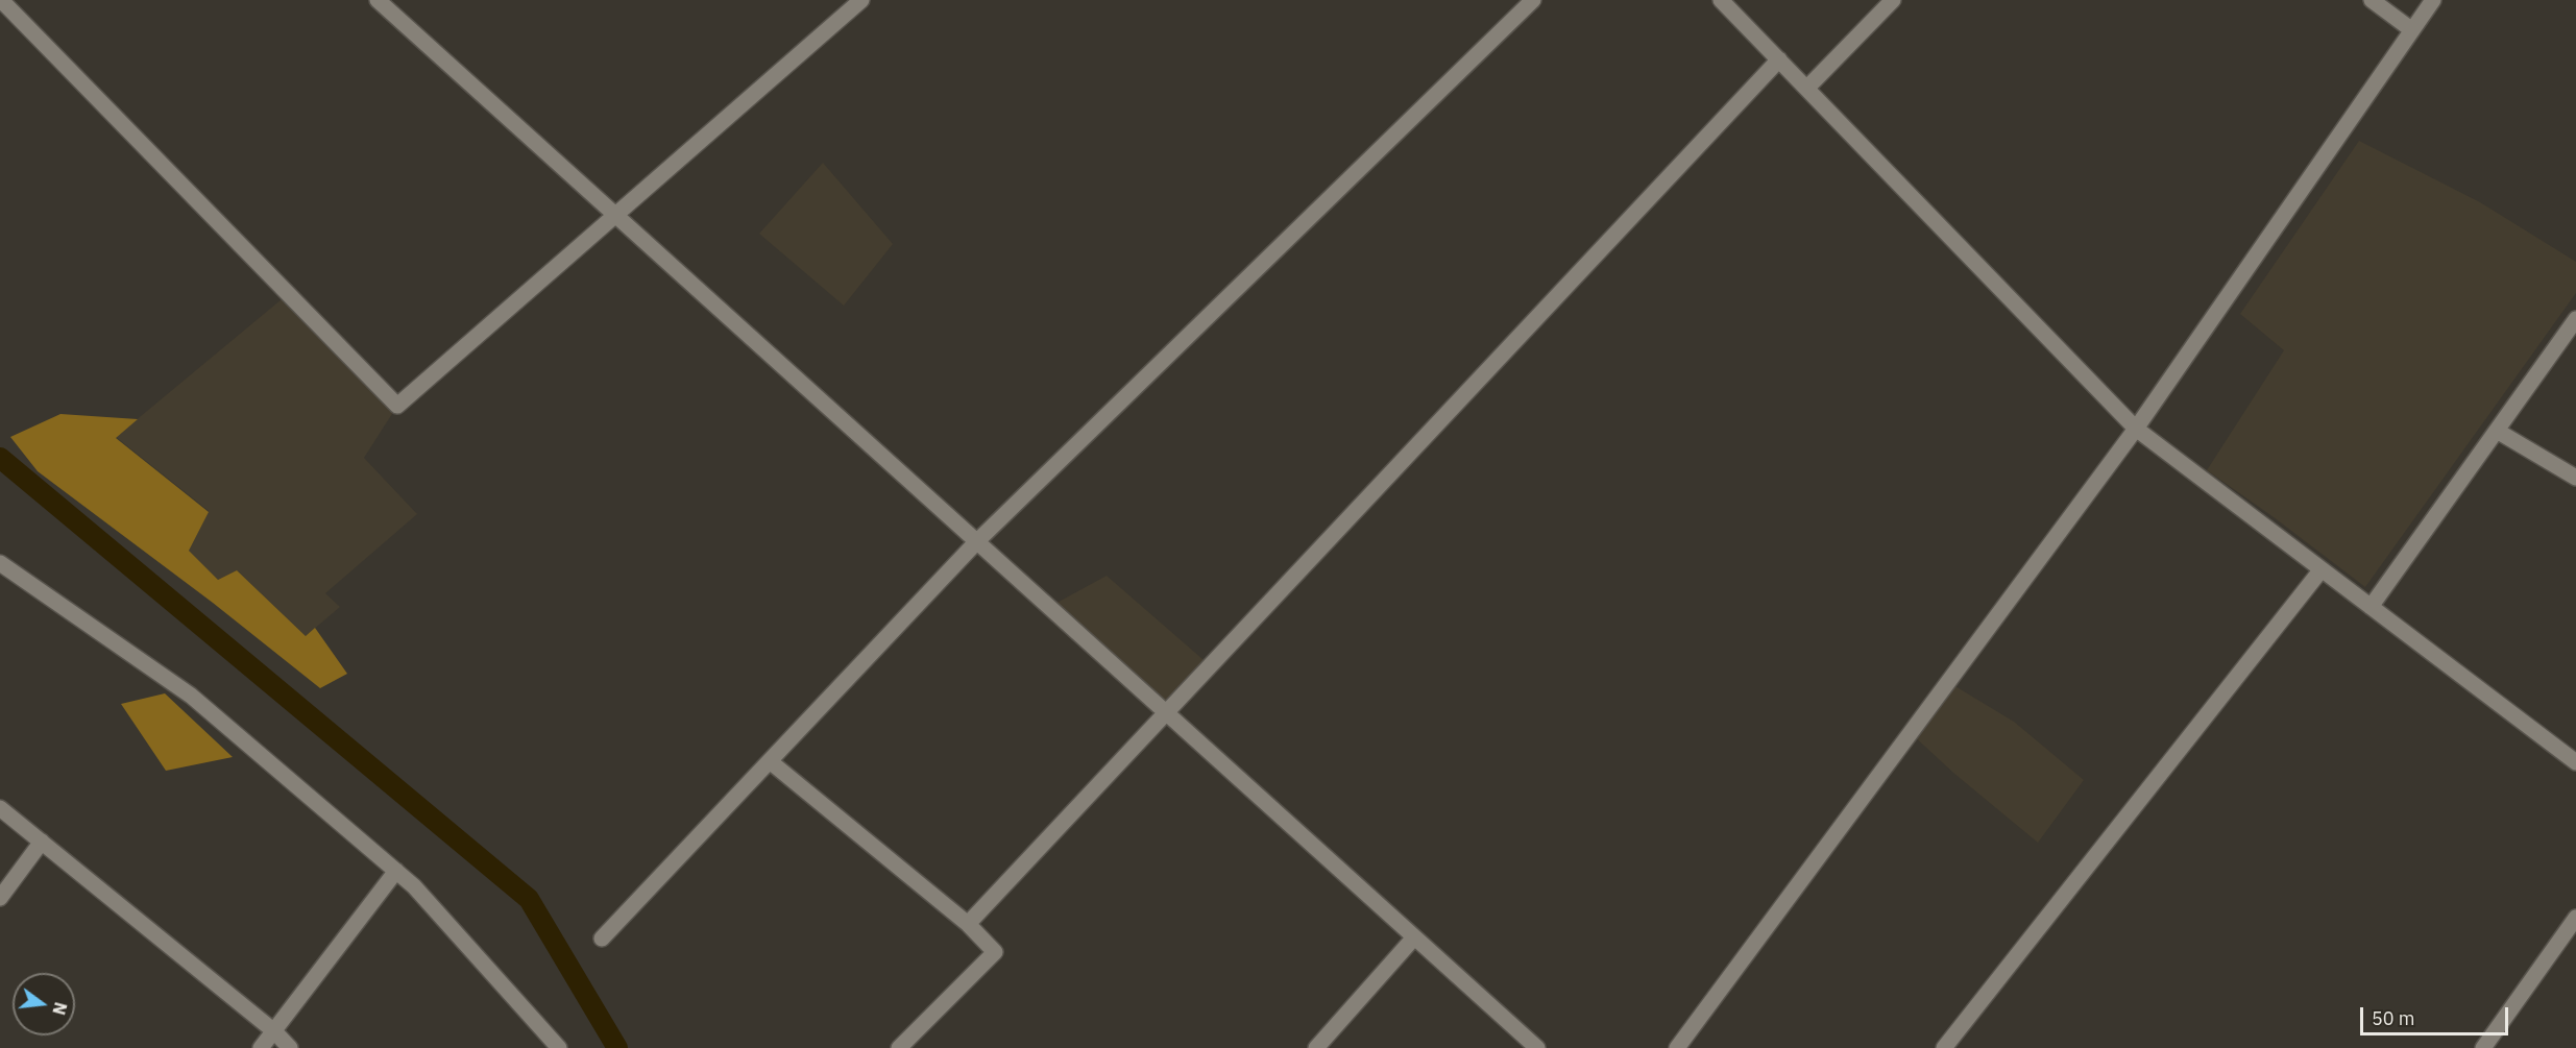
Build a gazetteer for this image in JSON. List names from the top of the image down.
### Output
{
  "scale_bar": "50 m",
  "north": "right"
}
